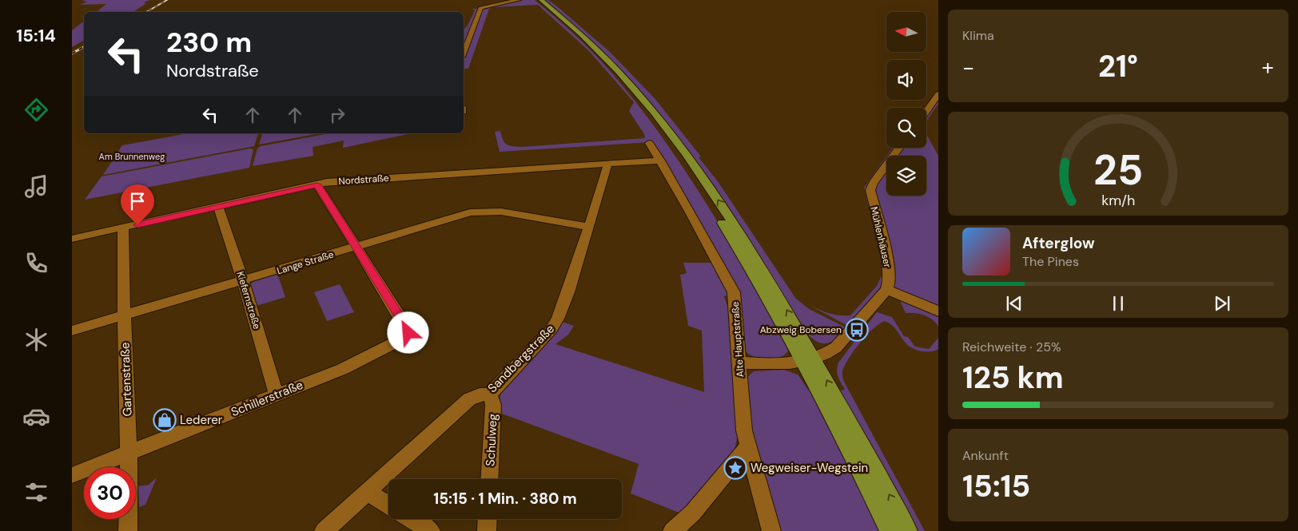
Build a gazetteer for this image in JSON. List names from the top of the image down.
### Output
{
  "streets": {
    "street": [
      "Nordstraße",
      "Mühlenhäuser",
      "Lange Straße",
      "Kiefernstraße",
      "Alte Hauptstraße",
      "Sandbergstraße",
      "Gartenstraße",
      "Schillerstraße",
      "Schulweg"
    ]
  },
  "crossings": [
    ["Nordstraße", "Kiefernstraße"],
    ["Nordstraße", "Alte Hauptstraße"],
    ["Nordstraße", "Sandbergstraße"],
    ["Nordstraße", "Gartenstraße"],
    ["Lange Straße", "Kiefernstraße"],
    ["Lange Straße", "Sandbergstraße"],
    ["Lange Straße", "Gartenstraße"],
    ["Lange Straße", "Schillerstraße"],
    ["Kiefernstraße", "Schillerstraße"],
    ["Sandbergstraße", "Schulweg"],
    ["Gartenstraße", "Schillerstraße"]
  ],
  "parks": ["Am Brunnenweg"],
  "places": {
    "bus stop": ["Abzweig Bobersen"],
    "shop": ["Lederer"],
    "place": ["Wegweiser-Wegstein"]
  },
  "north": "left",
  "page": {
    "tabs": "15:14",
    "tile": [
      "Klima",
      ["Reichweite · 25%", "125 km"],
      ["Ankunft", "15:15"]
    ],
    "turn": ["230 m", "Nordstraße"],
    "heat": ["−", "21°", "+"],
    "song": ["Afterglow", "The Pines"],
    "limit": "30",
    "trip": "15:15 · 1 Min. · 380 m",
    "gauge": ["25", "km/h"]
  }
}
